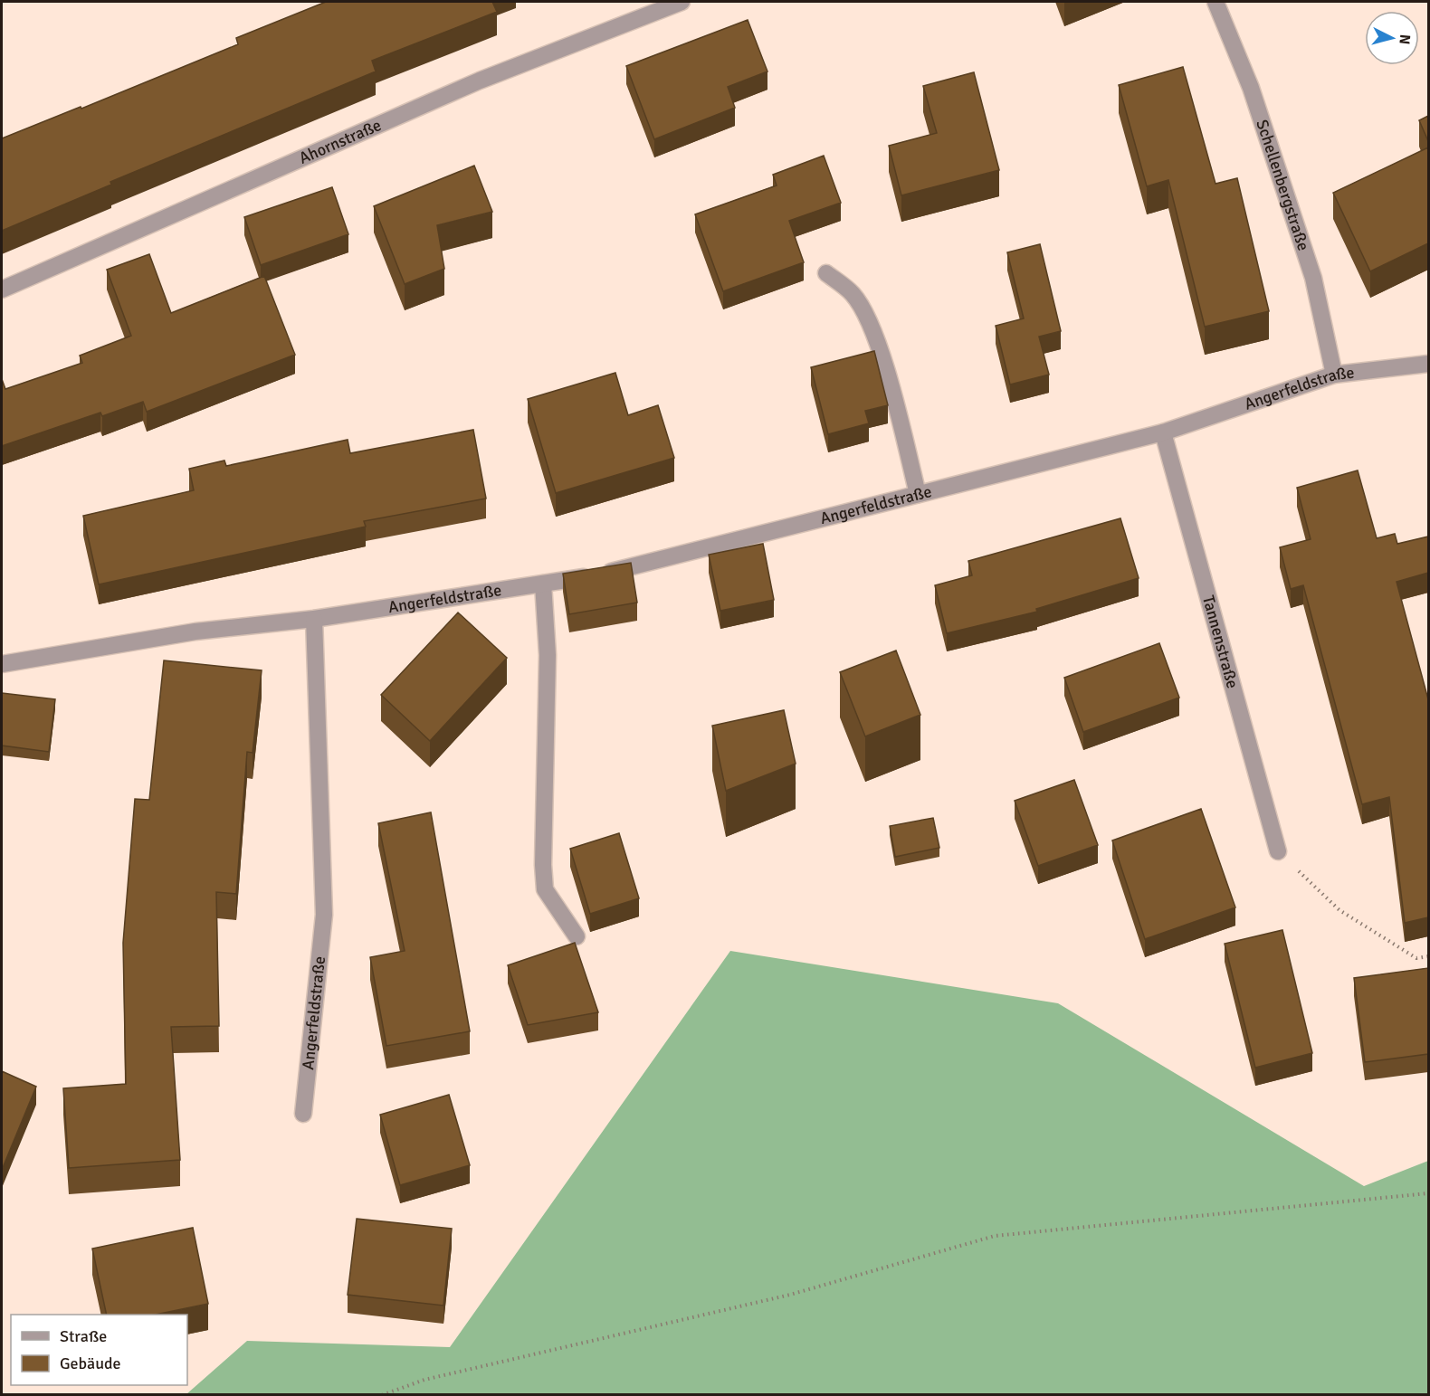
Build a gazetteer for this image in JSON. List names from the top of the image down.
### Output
{
  "streets": {
    "street": [
      "Ahornstraße",
      "Schellenbergstraße",
      "Angerfeldstraße",
      "Tannenstraße"
    ]
  },
  "crossings": [
    ["Schellenbergstraße", "Angerfeldstraße"],
    ["Angerfeldstraße", "Tannenstraße"]
  ],
  "legend": ["Straße", "Gebäude"],
  "north": "right"
}
